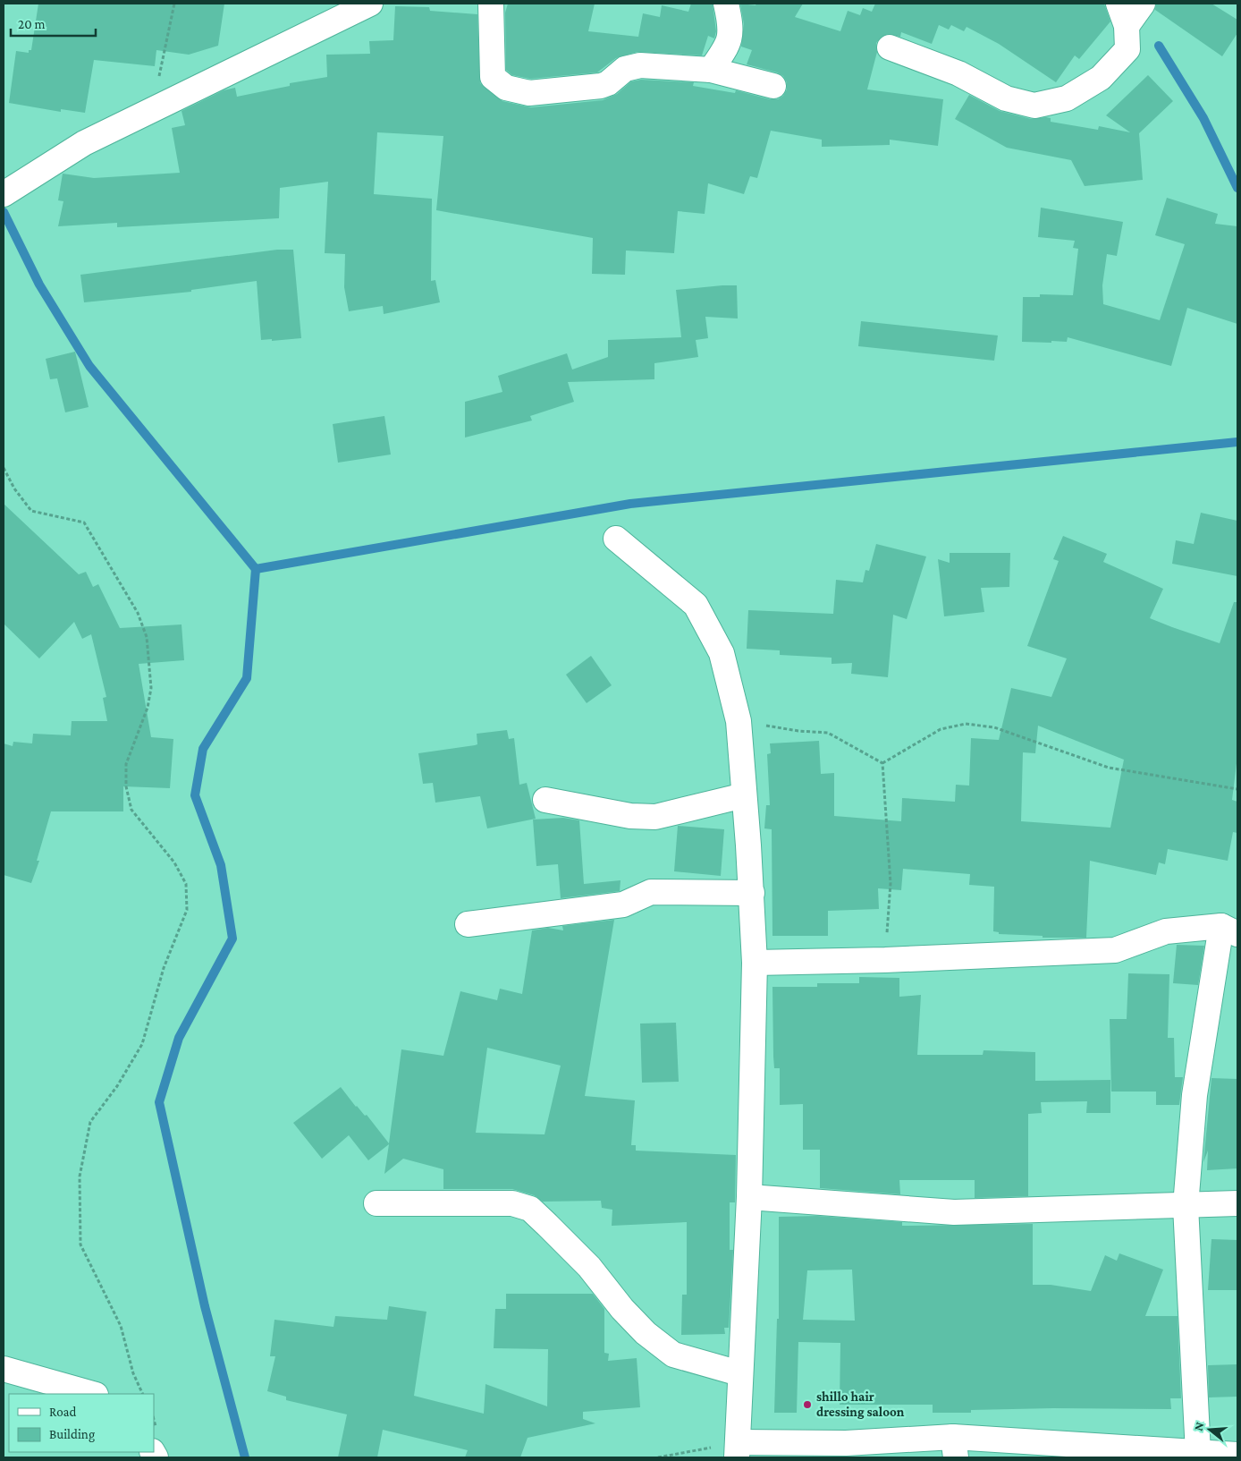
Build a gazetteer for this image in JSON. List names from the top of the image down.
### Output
{
  "places": ["shillo hair dressing saloon"],
  "legend": ["Road", "Building"],
  "scale_bar": "20 m",
  "north": "left"
}
